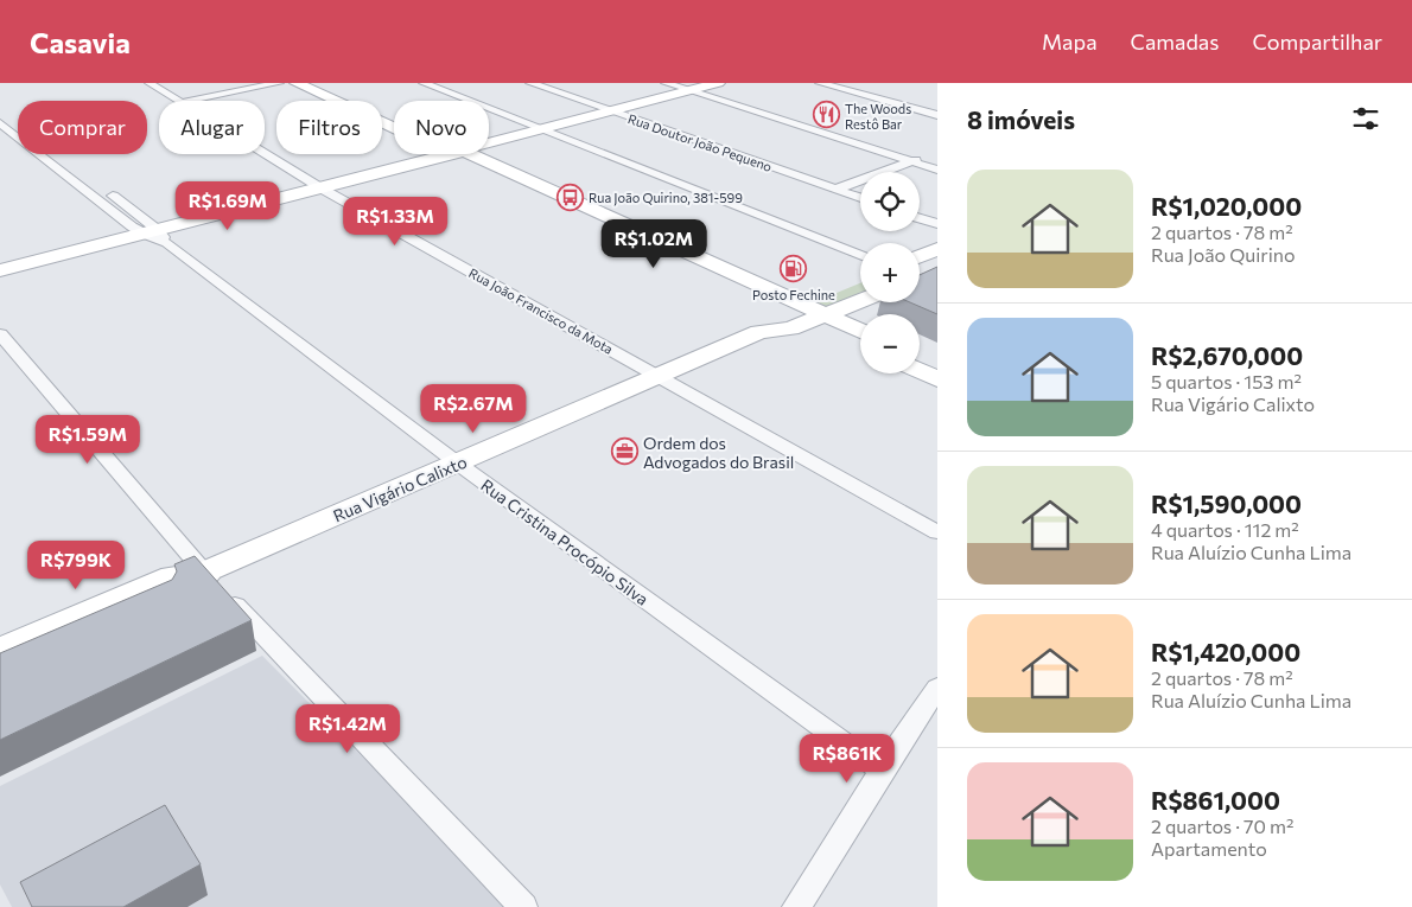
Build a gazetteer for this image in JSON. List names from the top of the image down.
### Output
{
  "streets": {
    "main road": ["Rua Vigário Calixto"],
    "street": ["Rua Doutor João Pequeno", "Rua João Francisco da Mota", "Rua Cristina Procópio Silva"]
  },
  "crossings": [
    ["Rua João Francisco da Mota", "Rua Vigário Calixto"],
    ["Rua Vigário Calixto", "Rua Cristina Procópio Silva"]
  ],
  "places": {
    "restaurant": ["The Woods Restô Bar"],
    "bus stop": ["Rua João Quirino, 381-599"],
    "fuel station": ["Posto Fechine"],
    "office": ["Ordem dos Advogados do Brasil"]
  },
  "page": {
    "header": "Casavia",
    "nav": ["Mapa", "Camadas", "Compartilhar"],
    "heading": "8 imóveis",
    "chip": [
      "Comprar",
      "Alugar",
      "Filtros",
      "Novo"
    ],
    "list": [
      {
        "name": "R$1,020,000",
        "note": "2 quartos · 78 m² · Rua João Quirino"
      },
      {
        "name": "R$2,670,000",
        "note": "5 quartos · 153 m² · Rua Vigário Calixto"
      },
      {
        "name": "R$1,590,000",
        "note": "4 quartos · 112 m² · Rua Aluízio Cunha Lima"
      },
      {
        "name": "R$1,420,000",
        "note": "2 quartos · 78 m² · Rua Aluízio Cunha Lima"
      },
      {
        "name": "R$861,000",
        "note": "2 quartos · 70 m² · Apartamento"
      }
    ],
    "map_buttons": ["+", "−"],
    "price": [
      "R$1.69M",
      "R$1.33M",
      "R$1.02M",
      "R$2.67M",
      "R$1.59M",
      "R$799K",
      "R$1.42M",
      "R$861K"
    ]
  }
}
